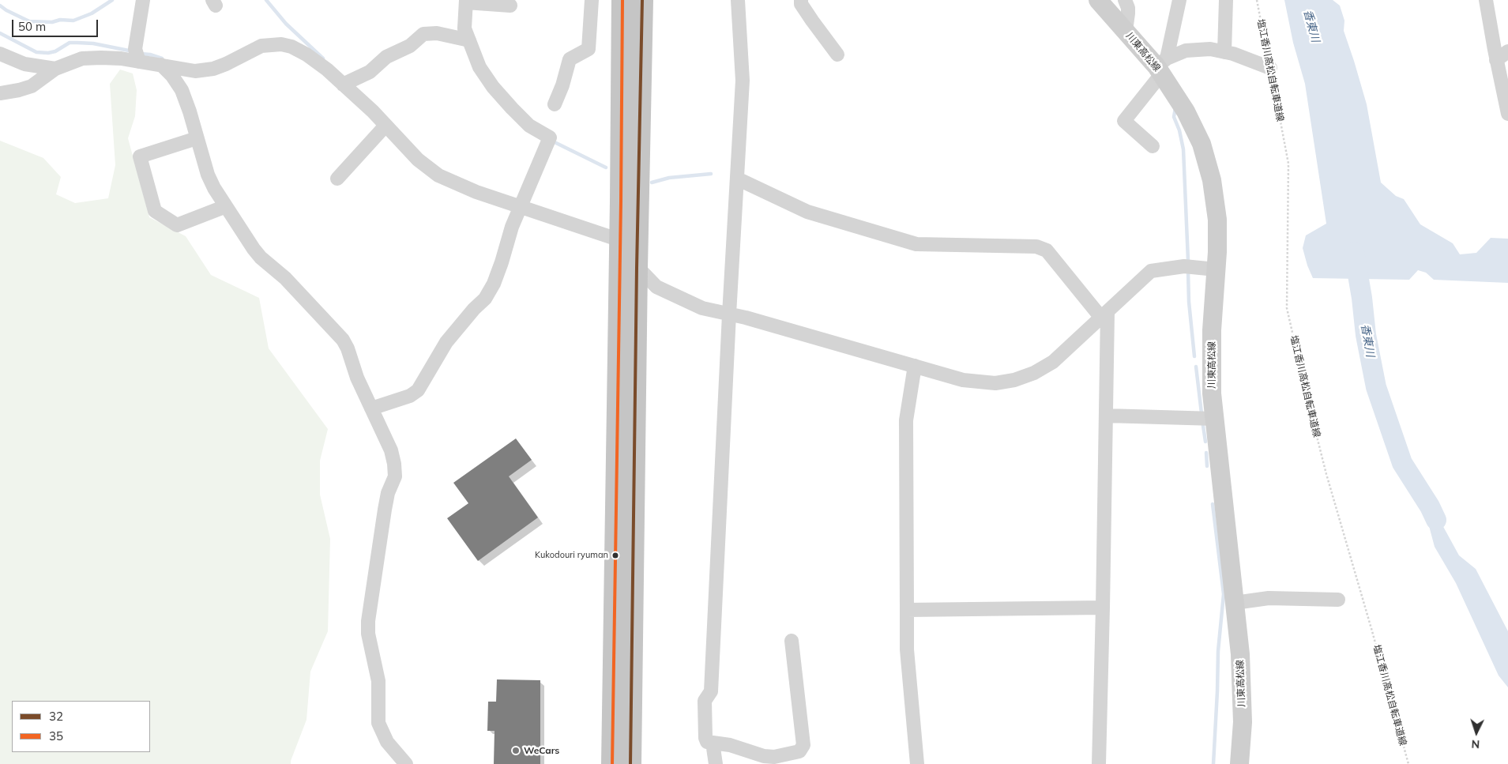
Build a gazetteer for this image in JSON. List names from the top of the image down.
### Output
{
  "streets": {
    "main road": ["川東高松線"],
    "path": ["塩江香川高松自転車道線"]
  },
  "water": ["香東川"],
  "places": ["Kukodouri ryuman", "WeCars"],
  "lines": ["transit line 32", "transit line 35"],
  "legend": ["32", "35"],
  "scale_bar": "50 m",
  "north": "bottom"
}
